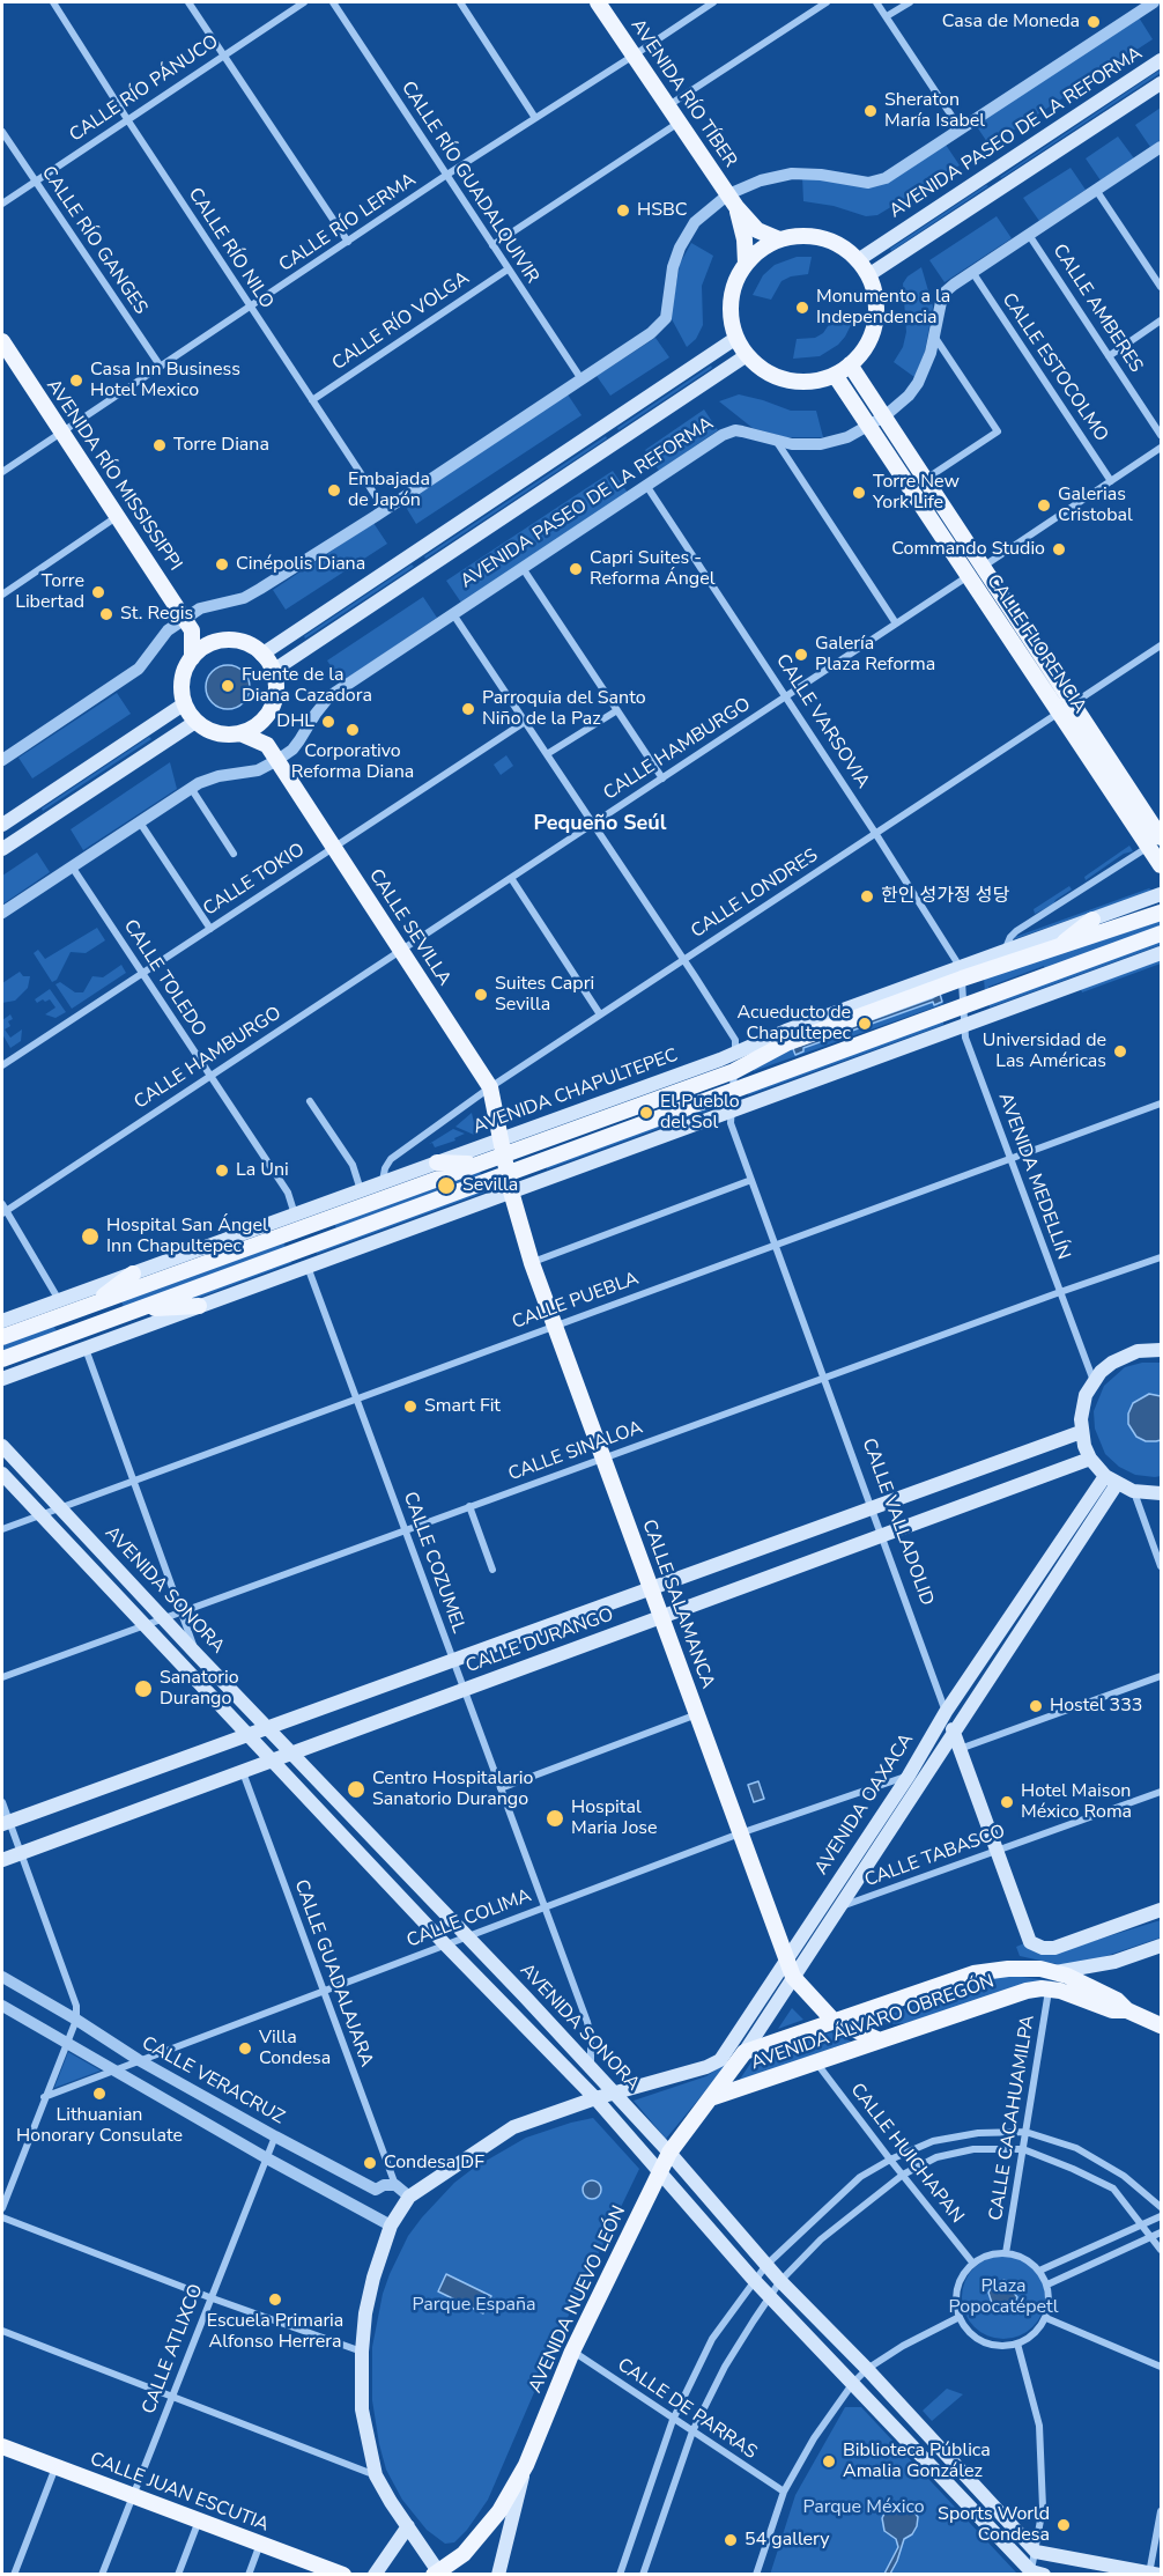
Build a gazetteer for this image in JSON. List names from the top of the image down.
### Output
{
  "streets": {
    "main road": [
      "AVENIDA RÍO TÍBER",
      "AVENIDA PASEO DE LA REFORMA",
      "AVENIDA RÍO MISSISSIPPI",
      "CALLE FLORENCIA",
      "CALLE SEVILLA",
      "AVENIDA CHAPULTEPEC",
      "CALLE VALLADOLID",
      "AVENIDA SONORA",
      "CALLE SALAMANCA",
      "CALLE DURANGO",
      "AVENIDA OAXACA",
      "AVENIDA ÁLVARO OBREGÓN",
      "AVENIDA NUEVO LEÓN",
      "CALLE JUAN ESCUTIA"
    ],
    "street": [
      "CALLE RÍO PÁNUCO",
      "CALLE RÍO GUADALQUIVIR",
      "CALLE RÍO LERMA",
      "CALLE RÍO GANGES",
      "CALLE RÍO NILO",
      "CALLE AMBERES",
      "CALLE RÍO VOLGA",
      "CALLE ESTOCOLMO",
      "CALLE VARSOVIA",
      "CALLE HAMBURGO",
      "CALLE TOKIO",
      "CALLE LONDRES",
      "CALLE TOLEDO",
      "AVENIDA MEDELLÍN",
      "CALLE PUEBLA",
      "CALLE SINALOA",
      "CALLE COZUMEL",
      "CALLE TABASCO",
      "CALLE COLIMA",
      "CALLE GUADALAJARA",
      "CALLE VERACRUZ",
      "CALLE CACAHUAMILPA",
      "CALLE HUICHAPAN",
      "CALLE ATLIXCO",
      "CALLE DE PARRAS"
    ]
  },
  "crossings": [
    ["CALLE RÍO PÁNUCO", "CALLE RÍO GANGES"],
    ["CALLE RÍO PÁNUCO", "CALLE RÍO NILO"],
    ["AVENIDA RÍO TÍBER", "AVENIDA PASEO DE LA REFORMA"],
    ["AVENIDA RÍO TÍBER", "CALLE RÍO LERMA"],
    ["AVENIDA RÍO TÍBER", "CALLE FLORENCIA"],
    ["AVENIDA PASEO DE LA REFORMA", "CALLE RÍO GUADALQUIVIR"],
    ["AVENIDA PASEO DE LA REFORMA", "CALLE RÍO NILO"],
    ["AVENIDA PASEO DE LA REFORMA", "CALLE AMBERES"],
    ["AVENIDA PASEO DE LA REFORMA", "CALLE ESTOCOLMO"],
    ["AVENIDA PASEO DE LA REFORMA", "AVENIDA RÍO MISSISSIPPI"],
    ["AVENIDA PASEO DE LA REFORMA", "CALLE FLORENCIA"],
    ["AVENIDA PASEO DE LA REFORMA", "CALLE VARSOVIA"],
    ["AVENIDA PASEO DE LA REFORMA", "CALLE SEVILLA"],
    ["AVENIDA PASEO DE LA REFORMA", "CALLE TOLEDO"],
    ["CALLE RÍO GUADALQUIVIR", "CALLE RÍO LERMA"],
    ["CALLE RÍO GUADALQUIVIR", "CALLE RÍO VOLGA"],
    ["CALLE RÍO LERMA", "CALLE RÍO GANGES"],
    ["CALLE RÍO LERMA", "CALLE RÍO NILO"],
    ["CALLE RÍO LERMA", "AVENIDA RÍO MISSISSIPPI"],
    ["CALLE RÍO NILO", "CALLE RÍO VOLGA"],
    ["CALLE ESTOCOLMO", "CALLE HAMBURGO"],
    ["CALLE FLORENCIA", "CALLE HAMBURGO"],
    ["CALLE FLORENCIA", "CALLE LONDRES"],
    ["CALLE VARSOVIA", "CALLE HAMBURGO"],
    ["CALLE VARSOVIA", "CALLE LONDRES"],
    ["CALLE VARSOVIA", "AVENIDA CHAPULTEPEC"],
    ["CALLE VARSOVIA", "AVENIDA MEDELLÍN"],
    ["CALLE HAMBURGO", "CALLE SEVILLA"],
    ["CALLE HAMBURGO", "CALLE TOLEDO"],
    ["CALLE TOKIO", "CALLE SEVILLA"],
    ["CALLE TOKIO", "CALLE TOLEDO"],
    ["CALLE LONDRES", "CALLE SEVILLA"],
    ["CALLE LONDRES", "AVENIDA CHAPULTEPEC"],
    ["CALLE SEVILLA", "AVENIDA CHAPULTEPEC"],
    ["CALLE SEVILLA", "CALLE SALAMANCA"],
    ["CALLE TOLEDO", "AVENIDA CHAPULTEPEC"],
    ["AVENIDA CHAPULTEPEC", "AVENIDA MEDELLÍN"],
    ["AVENIDA CHAPULTEPEC", "CALLE VALLADOLID"],
    ["AVENIDA CHAPULTEPEC", "CALLE SALAMANCA"],
    ["AVENIDA MEDELLÍN", "CALLE PUEBLA"],
    ["AVENIDA MEDELLÍN", "CALLE SINALOA"],
    ["CALLE PUEBLA", "CALLE VALLADOLID"],
    ["CALLE PUEBLA", "CALLE COZUMEL"],
    ["CALLE PUEBLA", "AVENIDA SONORA"],
    ["CALLE PUEBLA", "CALLE SALAMANCA"],
    ["CALLE SINALOA", "CALLE VALLADOLID"],
    ["CALLE SINALOA", "CALLE COZUMEL"],
    ["CALLE SINALOA", "AVENIDA SONORA"],
    ["CALLE SINALOA", "CALLE SALAMANCA"],
    ["CALLE VALLADOLID", "CALLE DURANGO"],
    ["CALLE VALLADOLID", "AVENIDA OAXACA"],
    ["CALLE VALLADOLID", "CALLE TABASCO"],
    ["CALLE COZUMEL", "AVENIDA SONORA"],
    ["CALLE COZUMEL", "CALLE DURANGO"],
    ["CALLE COZUMEL", "CALLE COLIMA"],
    ["AVENIDA SONORA", "CALLE DURANGO"],
    ["AVENIDA SONORA", "AVENIDA OAXACA"],
    ["AVENIDA SONORA", "CALLE COLIMA"],
    ["AVENIDA SONORA", "AVENIDA NUEVO LEÓN"],
    ["CALLE SALAMANCA", "CALLE DURANGO"],
    ["CALLE SALAMANCA", "AVENIDA OAXACA"],
    ["CALLE SALAMANCA", "CALLE COLIMA"],
    ["CALLE SALAMANCA", "AVENIDA ÁLVARO OBREGÓN"],
    ["CALLE DURANGO", "CALLE GUADALAJARA"],
    ["AVENIDA OAXACA", "CALLE TABASCO"],
    ["AVENIDA OAXACA", "CALLE COLIMA"],
    ["AVENIDA OAXACA", "CALLE GUADALAJARA"],
    ["AVENIDA OAXACA", "AVENIDA ÁLVARO OBREGÓN"],
    ["AVENIDA OAXACA", "CALLE VERACRUZ"],
    ["AVENIDA OAXACA", "AVENIDA NUEVO LEÓN"],
    ["CALLE COLIMA", "CALLE GUADALAJARA"],
    ["CALLE COLIMA", "CALLE VERACRUZ"],
    ["CALLE GUADALAJARA", "CALLE VERACRUZ"],
    ["AVENIDA ÁLVARO OBREGÓN", "CALLE CACAHUAMILPA"],
    ["AVENIDA ÁLVARO OBREGÓN", "CALLE HUICHAPAN"],
    ["CALLE VERACRUZ", "CALLE ATLIXCO"],
    ["CALLE CACAHUAMILPA", "CALLE HUICHAPAN"],
    ["AVENIDA NUEVO LEÓN", "CALLE DE PARRAS"],
    ["CALLE ATLIXCO", "CALLE JUAN ESCUTIA"]
  ],
  "districts": ["Pequeño Seúl"],
  "parks": ["Plaza Popocatépetl", "Parque España", "Parque México"],
  "places": [
    "Casa de Moneda",
    "Sheraton María Isabel",
    "HSBC",
    "Monumento a la Independencia",
    "Casa Inn Business Hotel Mexico",
    "Torre Diana",
    "Embajada de Japón",
    "Torre New York Life",
    "Galerias Cristobal",
    "Commando Studio",
    "Cinépolis Diana",
    "Capri Suites - Reforma Ángel",
    "Torre Libertad",
    "St. Regis",
    "Galería Plaza Reforma",
    "Fuente de la Diana Cazadora",
    "Parroquia del Santo Niño de la Paz",
    "DHL",
    "Corporativo Reforma Diana",
    "한인 성가정 성당",
    "Suites Capri Sevilla",
    "Acueducto de Chapultepec",
    "Universidad de Las Américas",
    "El Pueblo del Sol",
    "La Uni",
    "Sevilla",
    "Hospital San Ángel Inn Chapultepec",
    "Smart Fit",
    "Sanatorio Durango",
    "Hostel 333",
    "Centro Hospitalario Sanatorio Durango",
    "Hotel Maison México Roma",
    "Hospital Maria Jose",
    "Villa Condesa",
    "Lithuanian Honorary Consulate",
    "Condesa DF",
    "Escuela Primaria Alfonso Herrera",
    "Biblioteca Pública Amalia González",
    "Sports World Condesa",
    "54 gallery"
  ]
}
